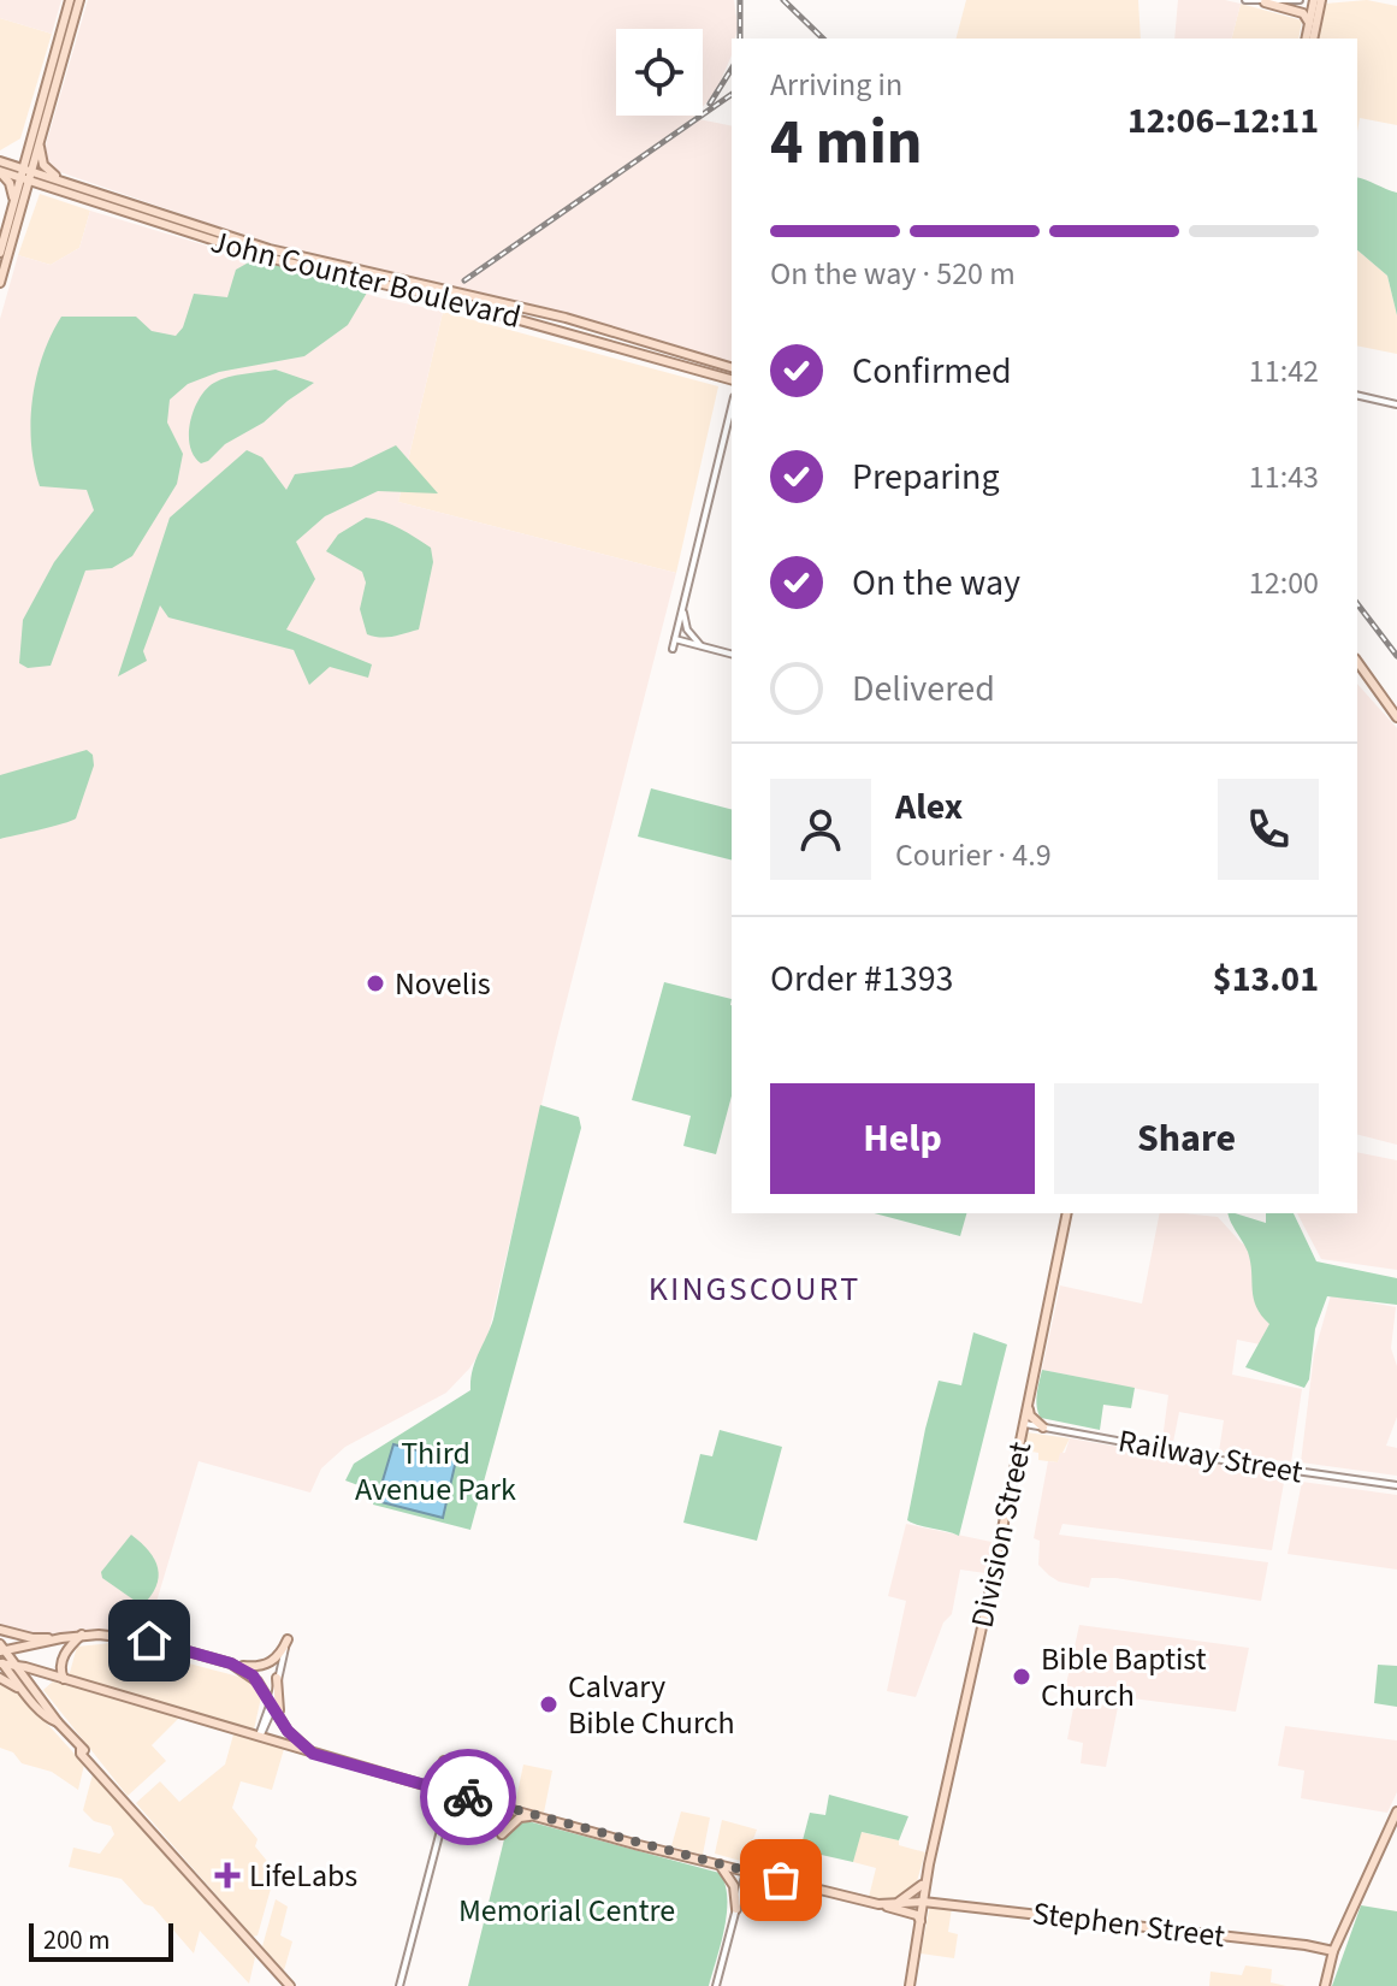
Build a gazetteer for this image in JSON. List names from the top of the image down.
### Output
{
  "streets": {
    "main road": ["John Counter Boulevard", "Division Street", "Stephen Street"],
    "street": ["Railway Street"]
  },
  "crossings": [
    ["Railway Street", "Division Street"],
    ["Division Street", "Stephen Street"]
  ],
  "districts": ["KINGSCOURT"],
  "parks": ["Third Avenue Park", "Memorial Centre"],
  "places": {
    "other": ["Novelis", "Bible Baptist Church", "Calvary Bible Church"],
    "health": ["LifeLabs"]
  },
  "scale_bar": "200 m",
  "page": {
    "heading": ["4 min", "Arriving in", "12:06–12:11"],
    "panel": [
      "Alex",
      "Courier · 4.9",
      "Order #1393",
      "$13.01"
    ],
    "bar": "On the way · 520 m",
    "list": [
      ["Confirmed", "11:42"],
      ["Preparing", "11:43"],
      ["On the way", "12:00"],
      "Delivered"
    ],
    "buttons": ["Help", "Share"],
    "scale": "200 m"
  }
}
